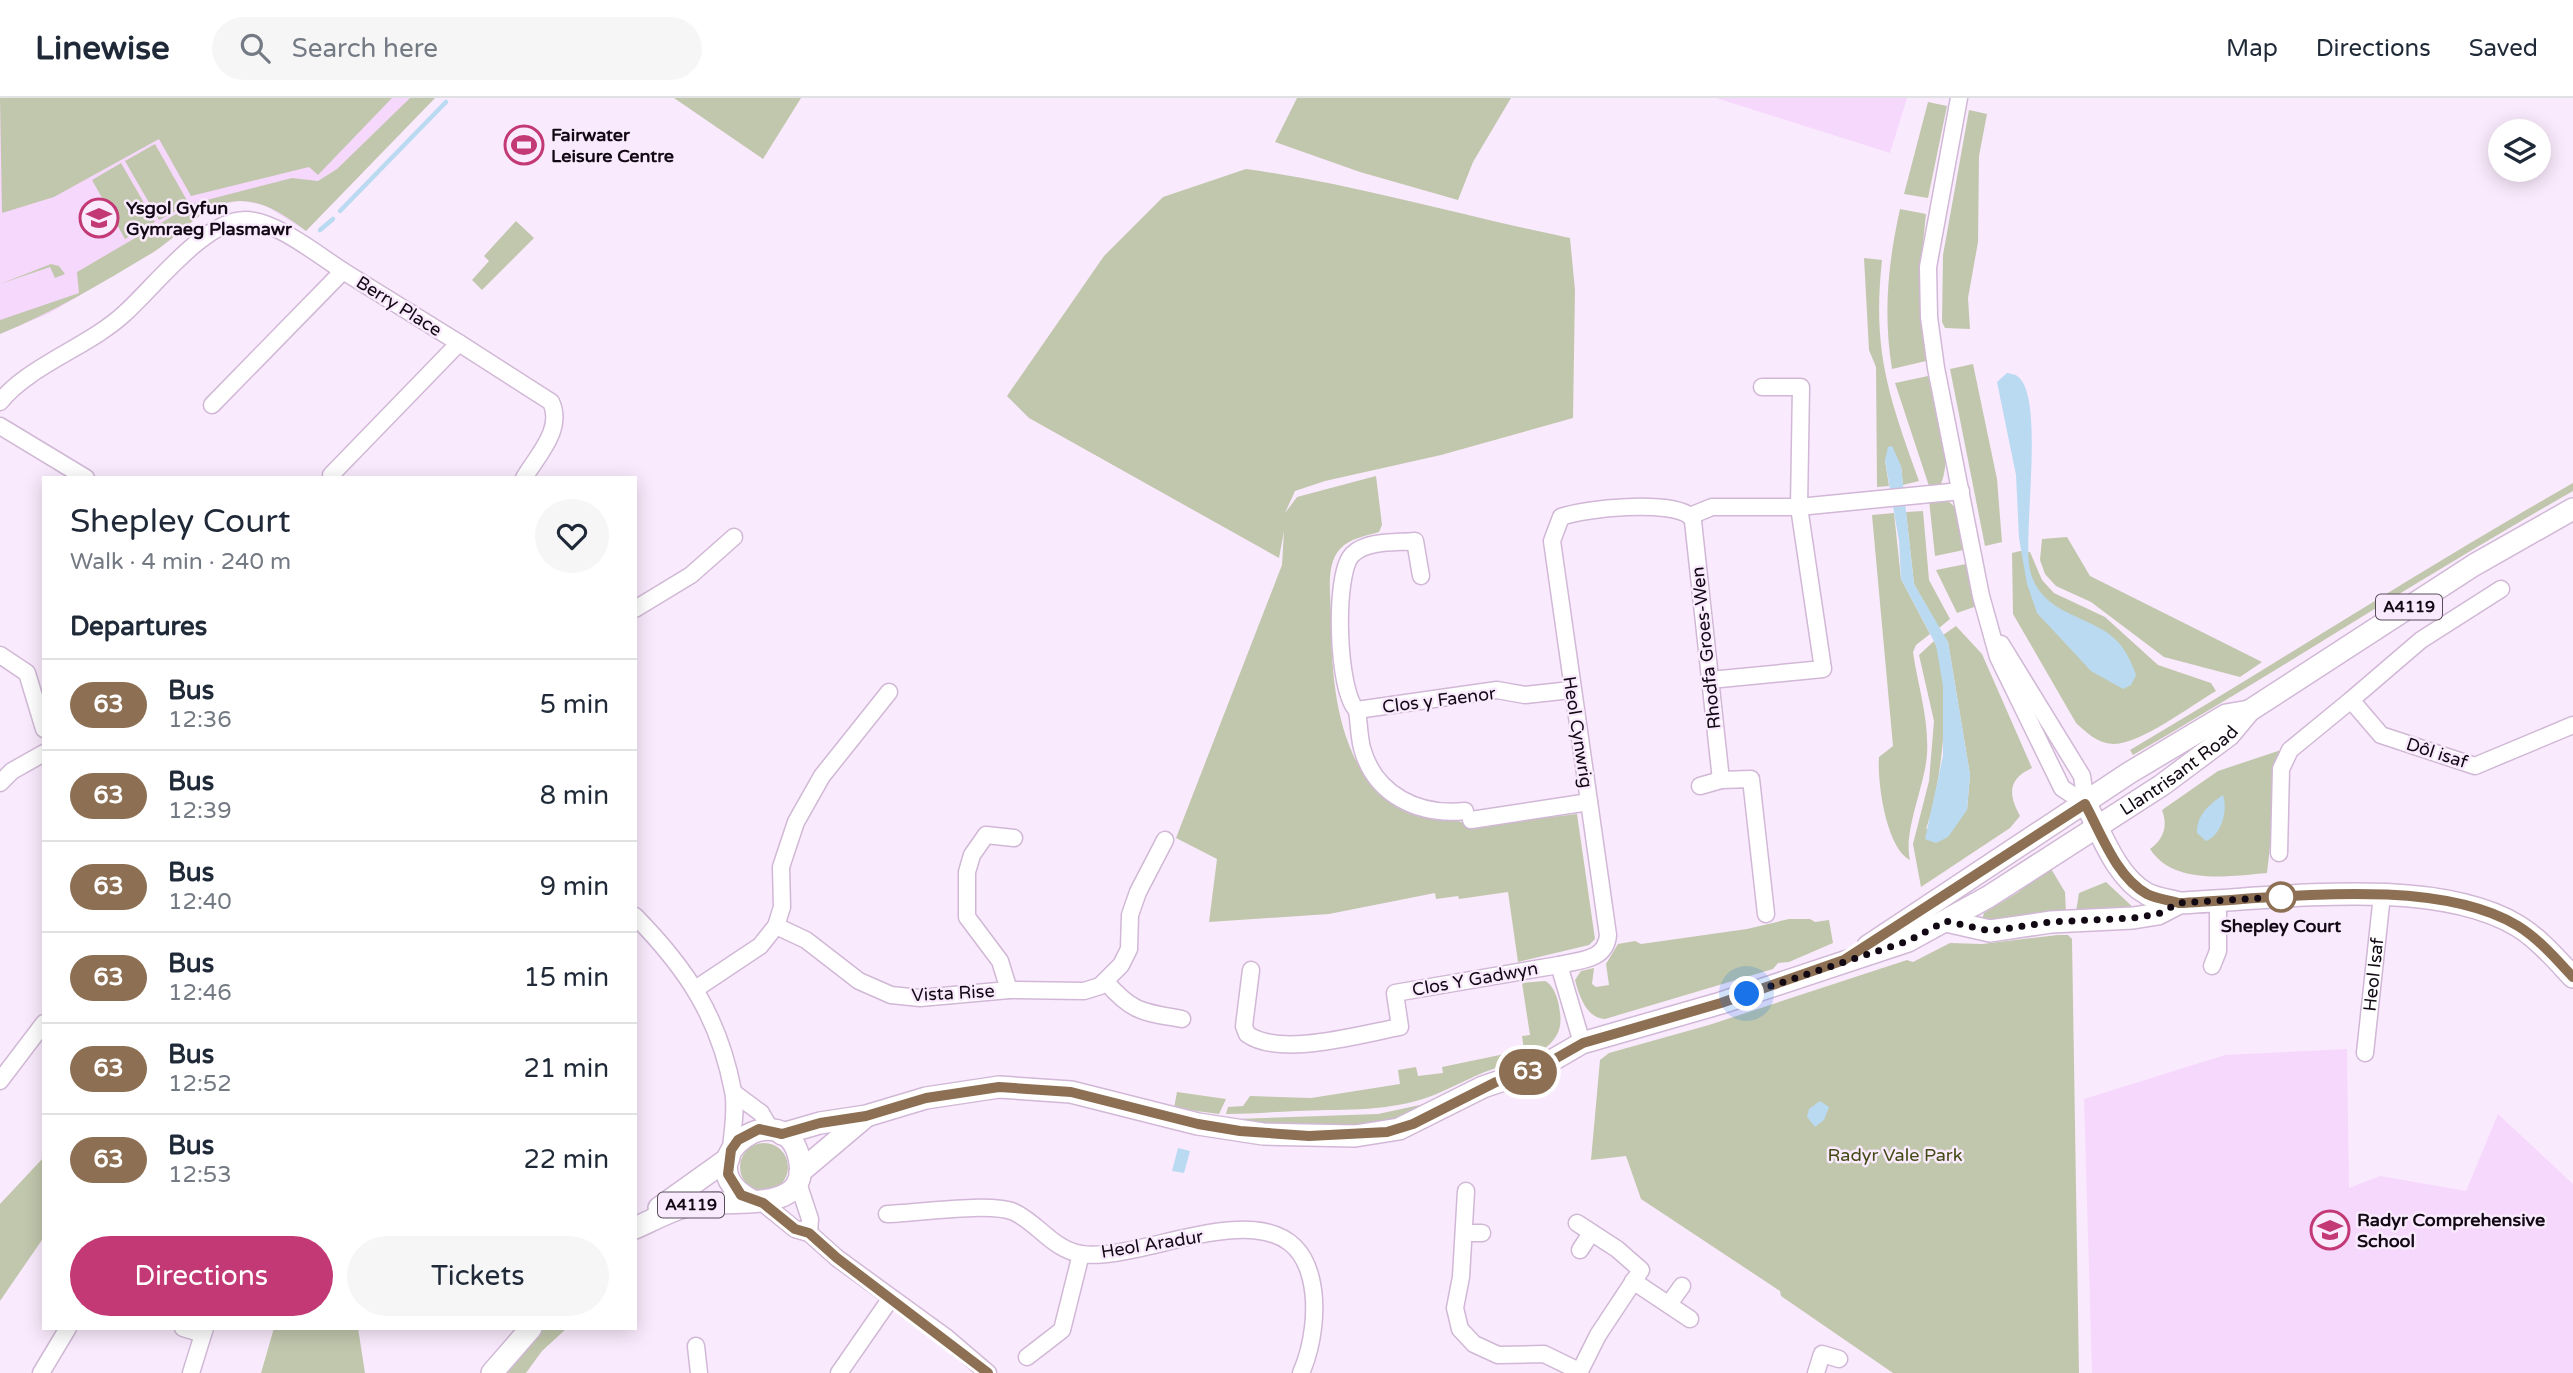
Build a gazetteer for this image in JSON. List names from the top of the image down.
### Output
{
  "streets": {
    "main road": ["A4119", "Llantrisant Road"],
    "street": [
      "Berry Place",
      "Rhodfa Groes-Wen",
      "Clos y Faenor",
      "Heol Cynwrig",
      "Dôl isaf",
      "Heol Isaf",
      "Clos Y Gadwyn",
      "Vista Rise",
      "Heol Aradur"
    ]
  },
  "crossings": [
    ["A4119", "Llantrisant Road"],
    ["Rhodfa Groes-Wen", "Heol Cynwrig"],
    ["Clos y Faenor", "Heol Cynwrig"],
    ["Heol Cynwrig", "Clos Y Gadwyn"]
  ],
  "parks": ["Radyr Vale Park"],
  "places": {
    "sports": ["Fairwater Leisure Centre"],
    "school or university": ["Ysgol Gyfun Gymraeg Plasmawr", "Radyr Comprehensive School"],
    "other": ["Shepley Court"]
  },
  "lines": ["bus line 63"],
  "page": {
    "header": "Linewise",
    "search": "Search here",
    "nav": ["Map", "Directions", "Saved"],
    "on_map": "63",
    "heading": [
      ["Shepley Court", "Walk · 4 min · 240 m"],
      "Departures"
    ],
    "list": [
      {
        "mark": "63",
        "name": "Bus",
        "note": "12:36",
        "value": "5 min"
      },
      {
        "mark": "63",
        "name": "Bus",
        "note": "12:39",
        "value": "8 min"
      },
      {
        "mark": "63",
        "name": "Bus",
        "note": "12:40",
        "value": "9 min"
      },
      {
        "mark": "63",
        "name": "Bus",
        "note": "12:46",
        "value": "15 min"
      },
      {
        "mark": "63",
        "name": "Bus",
        "note": "12:52",
        "value": "21 min"
      },
      {
        "mark": "63",
        "name": "Bus",
        "note": "12:53",
        "value": "22 min"
      }
    ],
    "buttons": ["Directions", "Tickets"]
  }
}
